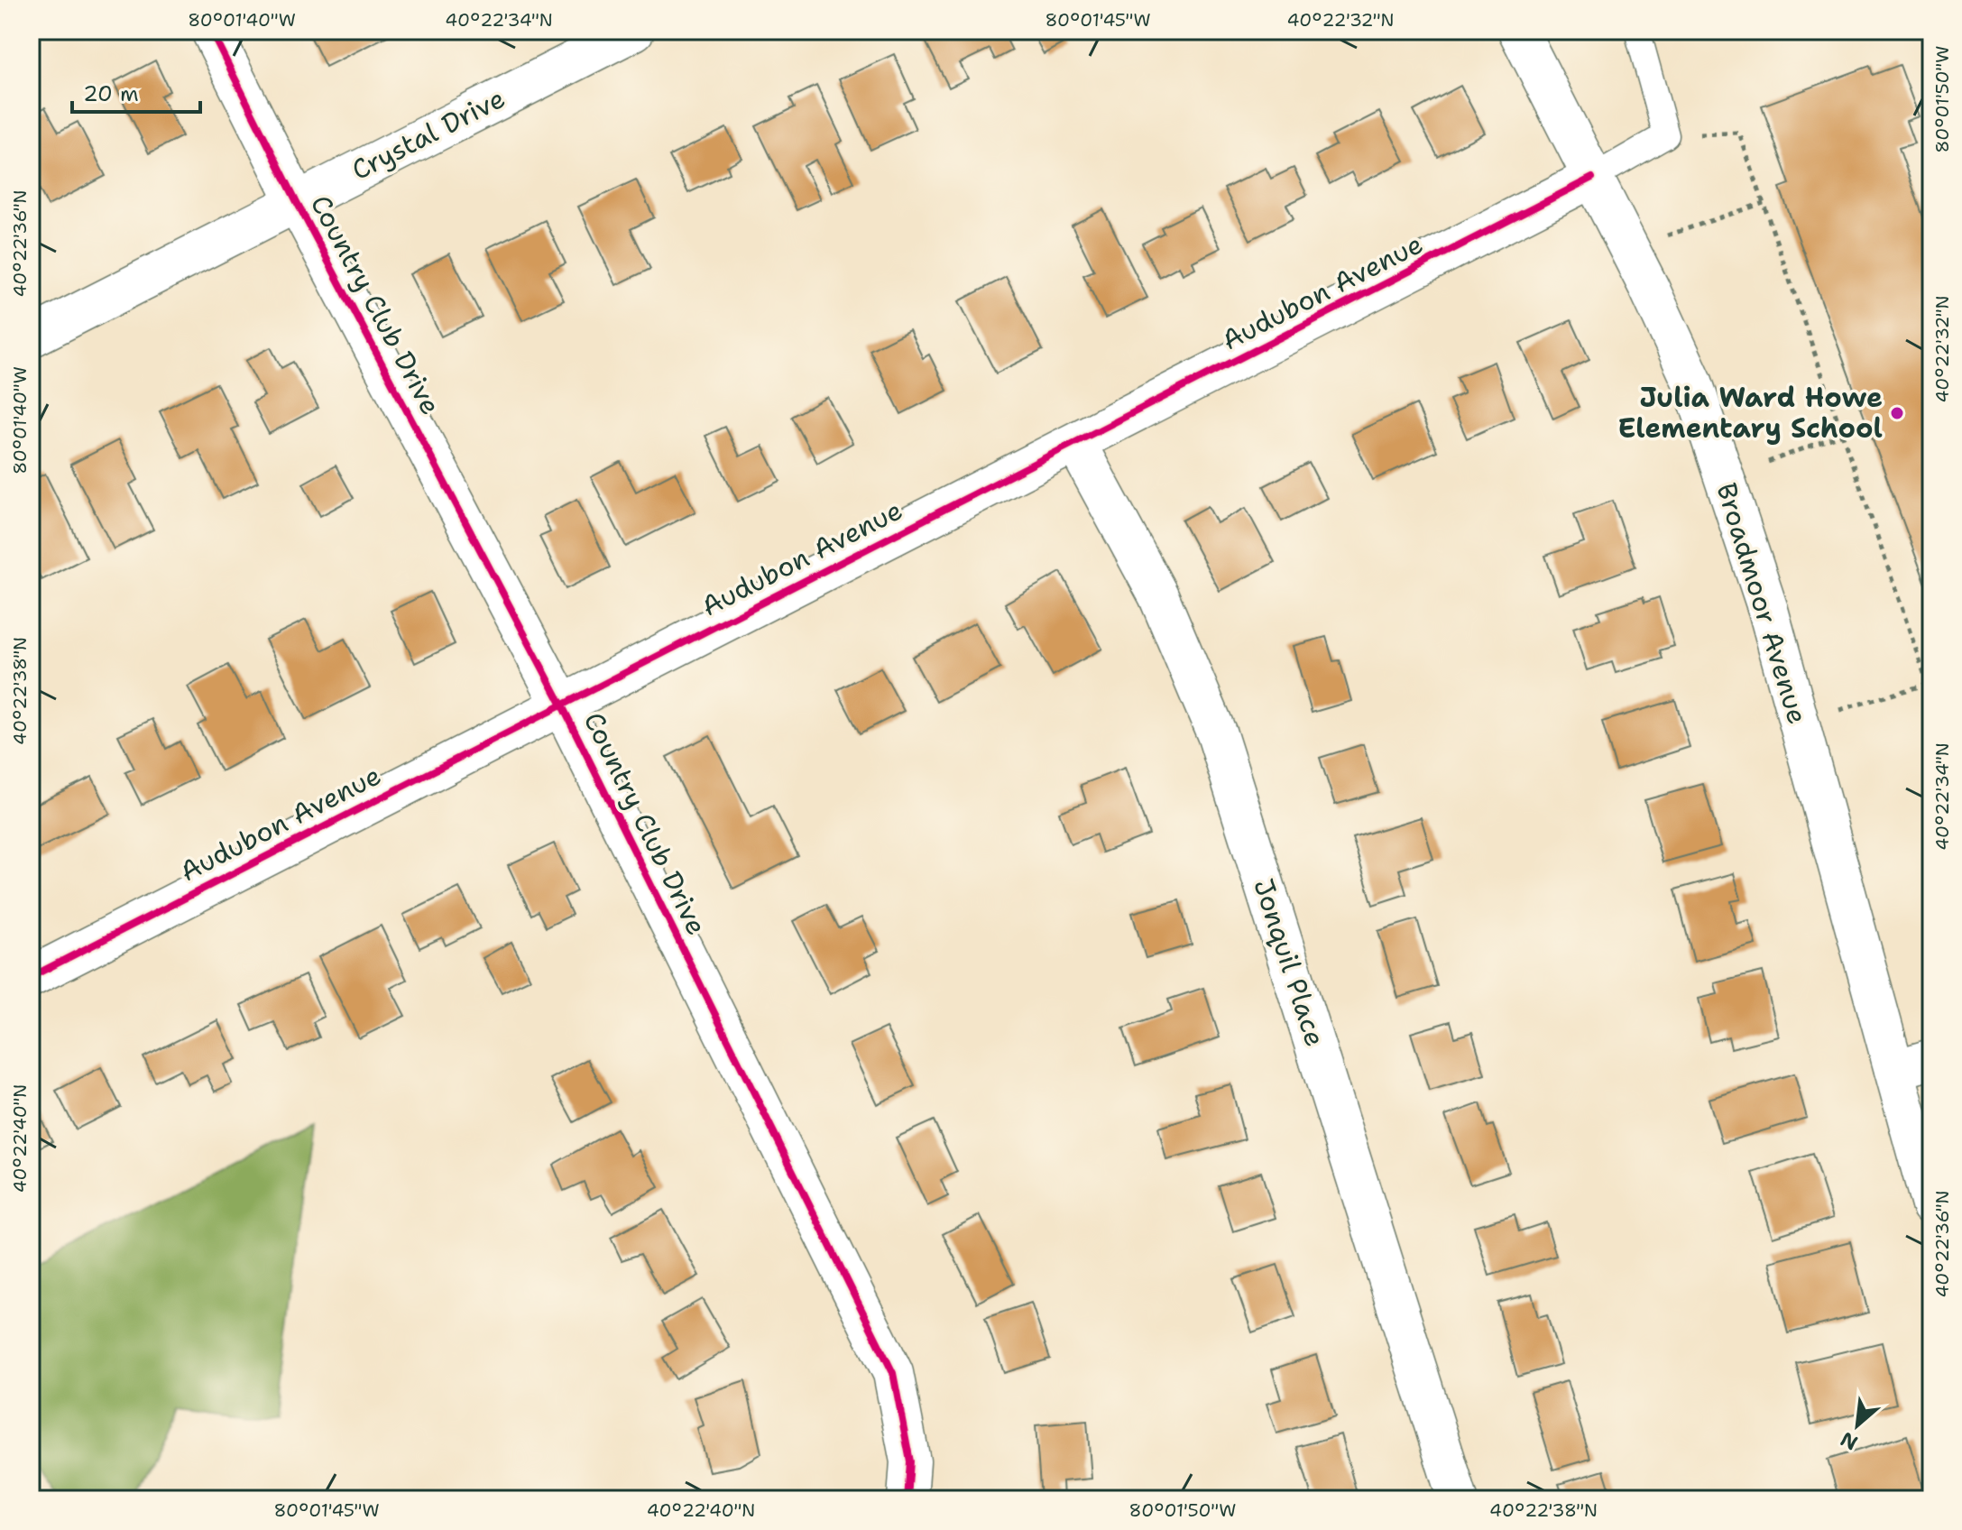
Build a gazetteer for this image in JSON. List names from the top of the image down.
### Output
{
  "streets": {
    "street": [
      "Crystal Drive",
      "Audubon Avenue",
      "Country Club Drive",
      "Broadmoor Avenue",
      "Jonquil Place"
    ]
  },
  "crossings": [
    ["Crystal Drive", "Country Club Drive"],
    ["Audubon Avenue", "Country Club Drive"],
    ["Audubon Avenue", "Broadmoor Avenue"],
    ["Audubon Avenue", "Jonquil Place"]
  ],
  "places": ["Julia Ward Howe Elementary School"],
  "scale_bar": "20 m",
  "north": "bottom left",
  "coordinates": [
    "80°01'40\"W",
    "40°22'34\"N",
    "80°01'45\"W",
    "40°22'32\"N",
    "80°01'50\"W",
    "40°22'36\"N",
    "40°22'38\"N",
    "40°22'40\"N"
  ]
}
